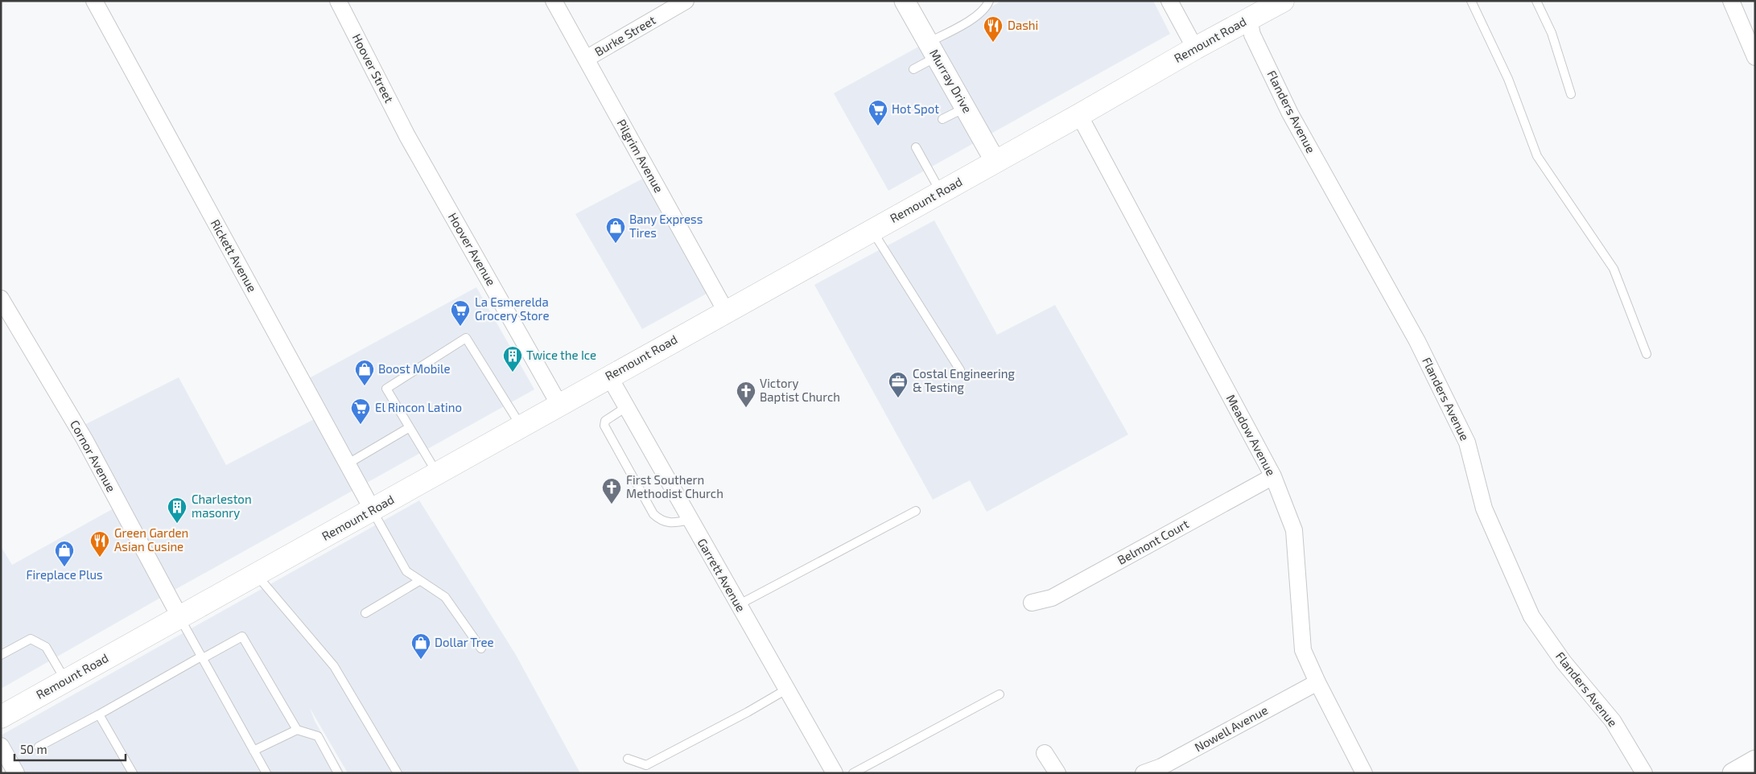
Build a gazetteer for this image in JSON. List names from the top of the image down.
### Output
{
  "streets": {
    "main road": ["Remount Road"],
    "street": [
      "Burke Street",
      "Hoover Street",
      "Murray Drive",
      "Flanders Avenue",
      "Pilgrim Avenue",
      "Hoover Avenue",
      "Rickett Avenue",
      "Meadow Avenue",
      "Cornor Avenue",
      "Belmont Court",
      "Garrett Avenue",
      "Nowell Avenue"
    ]
  },
  "crossings": [
    ["Burke Street", "Pilgrim Avenue"],
    ["Remount Road", "Murray Drive"],
    ["Remount Road", "Flanders Avenue"],
    ["Remount Road", "Pilgrim Avenue"],
    ["Remount Road", "Hoover Avenue"],
    ["Remount Road", "Rickett Avenue"],
    ["Remount Road", "Meadow Avenue"],
    ["Remount Road", "Cornor Avenue"],
    ["Remount Road", "Garrett Avenue"],
    ["Hoover Street", "Hoover Avenue"],
    ["Meadow Avenue", "Belmont Court"],
    ["Meadow Avenue", "Nowell Avenue"]
  ],
  "places": {
    "restaurant": ["Dashi", "Green Garden Asian Cusine"],
    "supermarket": ["Hot Spot", "La Esmerelda Grocery Store", "El Rincon Latino"],
    "shop": [
      "Bany Express Tires",
      "Boost Mobile",
      "Fireplace Plus",
      "Dollar Tree"
    ],
    "building": ["Twice the Ice", "Charleston masonry"],
    "office": ["Costal Engineering & Testing"],
    "church": ["Victory Baptist Church", "First Southern Methodist Church"]
  },
  "scale_bar": "50 m"
}
